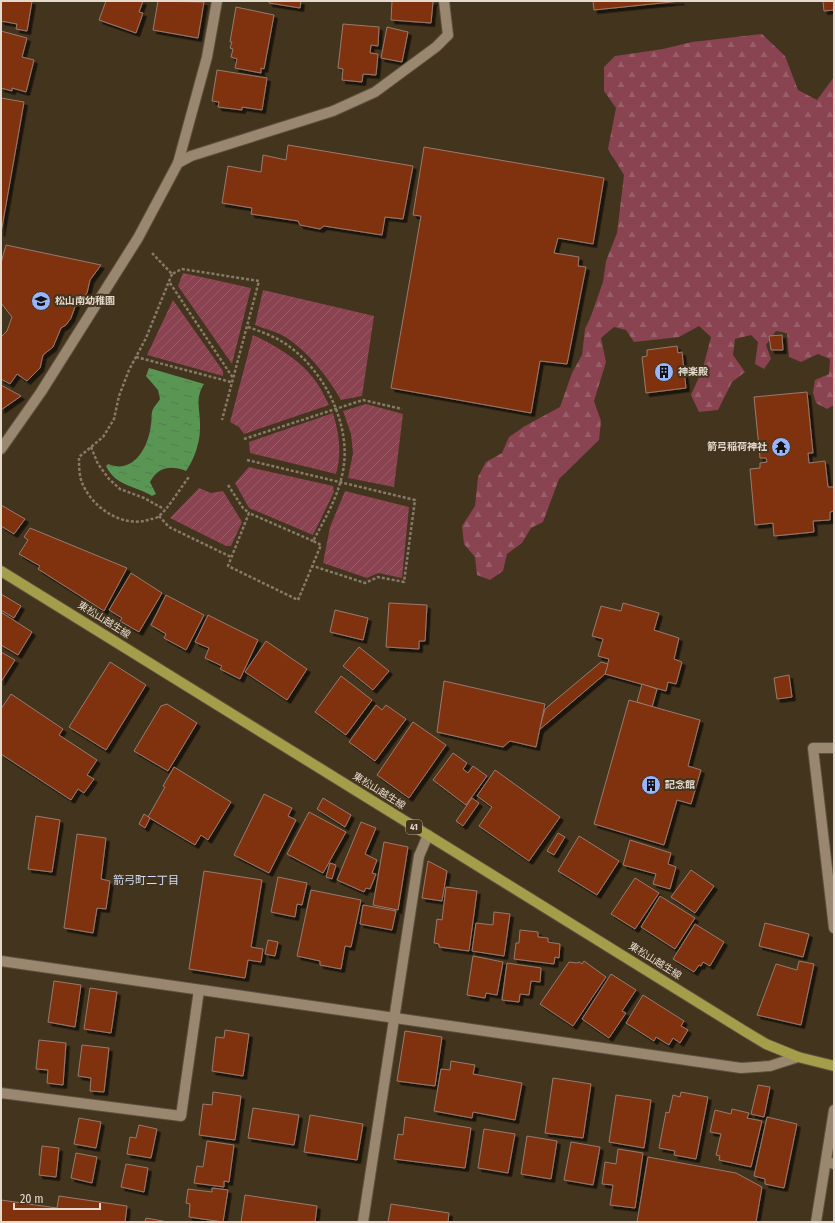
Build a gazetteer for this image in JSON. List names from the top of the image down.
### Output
{
  "streets": {
    "main road": ["東松山越生線", "41"]
  },
  "districts": ["箭弓町二丁目"],
  "places": {
    "school or university": ["松山南幼稚園"],
    "building": ["神楽殿", "記念館"],
    "temple": ["箭弓稲荷神社"]
  },
  "scale_bar": "20 m"
}
